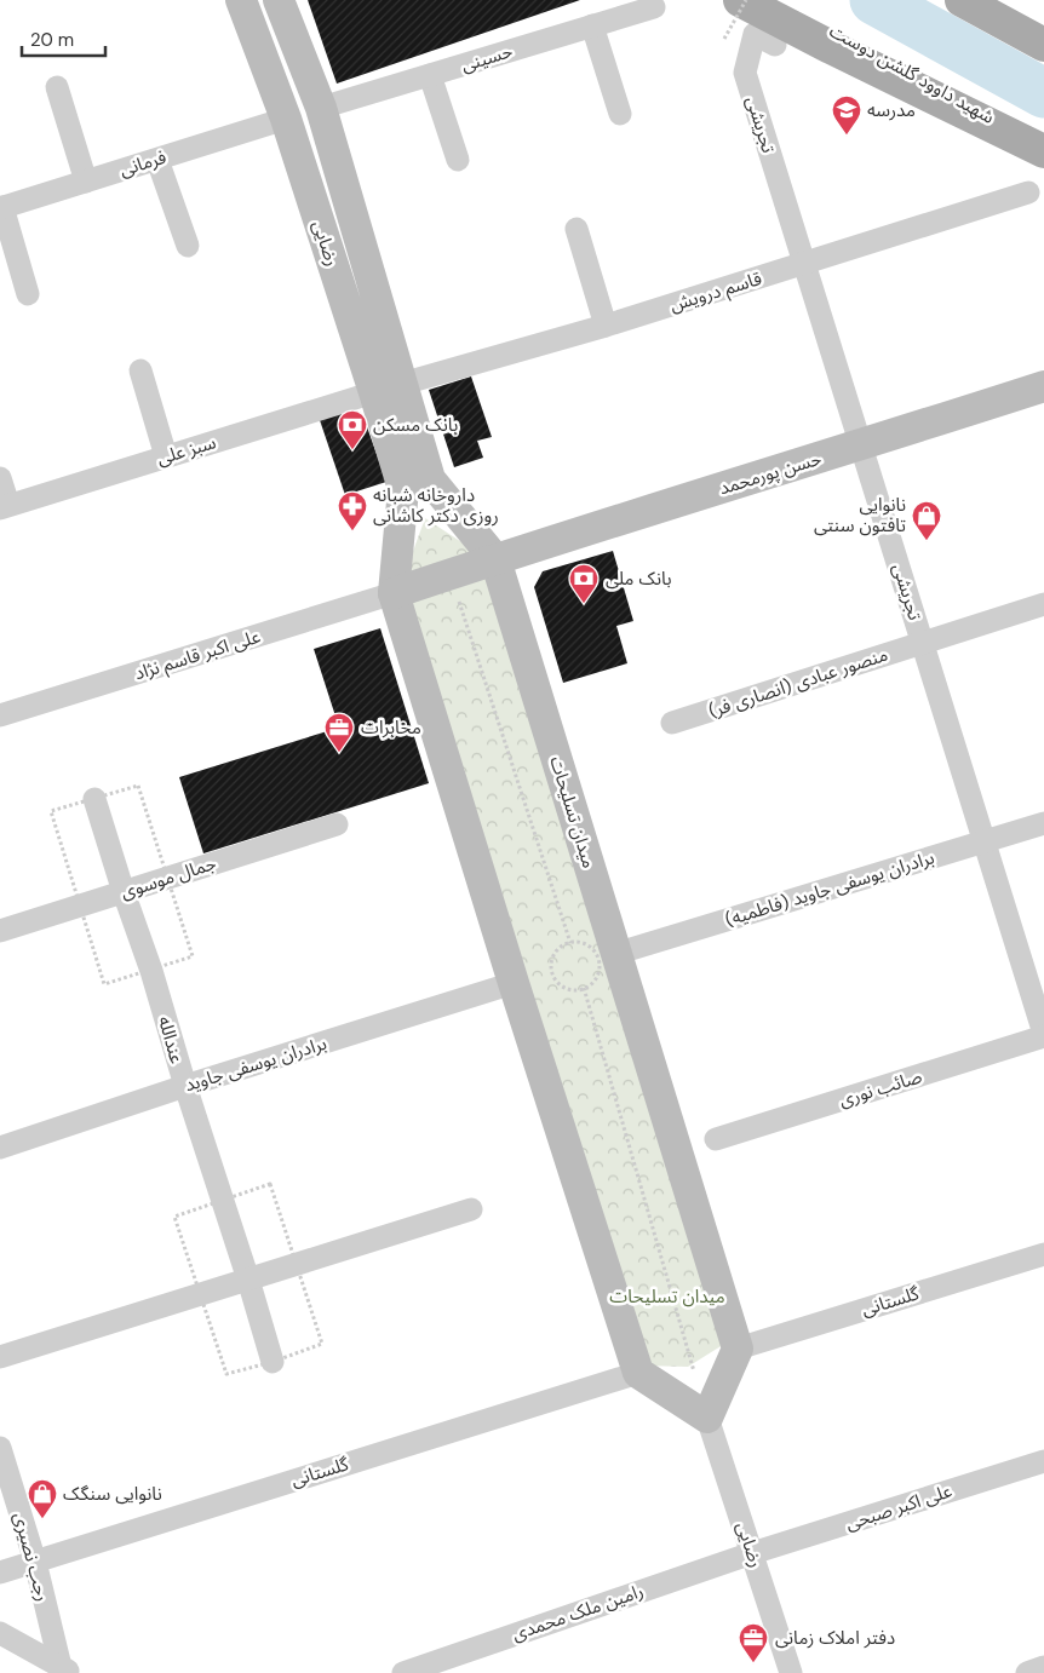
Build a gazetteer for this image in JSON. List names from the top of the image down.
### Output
{
  "streets": {
    "main road": ["شهید داوود گلشن دوست"],
    "street": [
      "حسینی",
      "تجریشی",
      "فرمانی",
      "رضایی",
      "قاسم درویش",
      "سبز علی",
      "حسن پورمحمد",
      "علی اکبر قاسم نژاد",
      "منصور عبادی (انصاری فر)",
      "میدان تسلیحات",
      "جمال موسوی",
      "برادران یوسفی جاوید (فاطمیه)",
      "عندالله",
      "برادران یوسفی جاوید",
      "صائب نوری",
      "گلستانی",
      "علی اکبر صبحی",
      "رجب نصیری",
      "رامین ملک محمدی"
    ]
  },
  "crossings": [
    ["حسینی", "رضایی"],
    ["تجریشی", "قاسم درویش"],
    ["تجریشی", "حسن پورمحمد"],
    ["تجریشی", "منصور عبادی (انصاری فر)"],
    ["تجریشی", "برادران یوسفی جاوید (فاطمیه)"],
    ["تجریشی", "صائب نوری"],
    ["فرمانی", "رضایی"],
    ["رضایی", "قاسم درویش"],
    ["رضایی", "سبز علی"],
    ["رضایی", "میدان تسلیحات"],
    ["رضایی", "علی اکبر صبحی"],
    ["رضایی", "رامین ملک محمدی"],
    ["قاسم درویش", "سبز علی"],
    ["حسن پورمحمد", "علی اکبر قاسم نژاد"],
    ["حسن پورمحمد", "میدان تسلیحات"],
    ["میدان تسلیحات", "برادران یوسفی جاوید (فاطمیه)"],
    ["میدان تسلیحات", "گلستانی"],
    ["جمال موسوی", "عندالله"],
    ["عندالله", "برادران یوسفی جاوید"],
    ["گلستانی", "رجب نصیری"],
    ["علی اکبر صبحی", "رامین ملک محمدی"]
  ],
  "parks": ["میدان تسلیحات"],
  "places": {
    "school or university": ["مدرسه"],
    "bank": ["بانک مسکن", "بانک ملی"],
    "pharmacy": ["داروخانه شبانه روزی دکتر کاشانی"],
    "shop": ["نانوایی تافتون سنتی", "نانوایی سنگک"],
    "office": ["مخابرات", "دفتر املاک زمانی"]
  },
  "scale_bar": "20 m"
}
